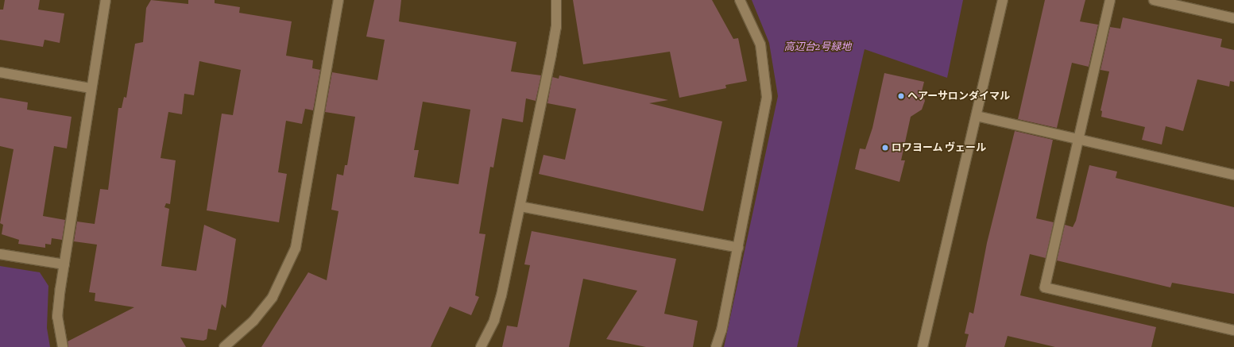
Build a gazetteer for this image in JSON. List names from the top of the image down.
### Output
{
  "parks": ["高辺台2号緑地"],
  "places": ["ヘアーサロンダイマル", "ロワヨーム ヴェール"]
}
